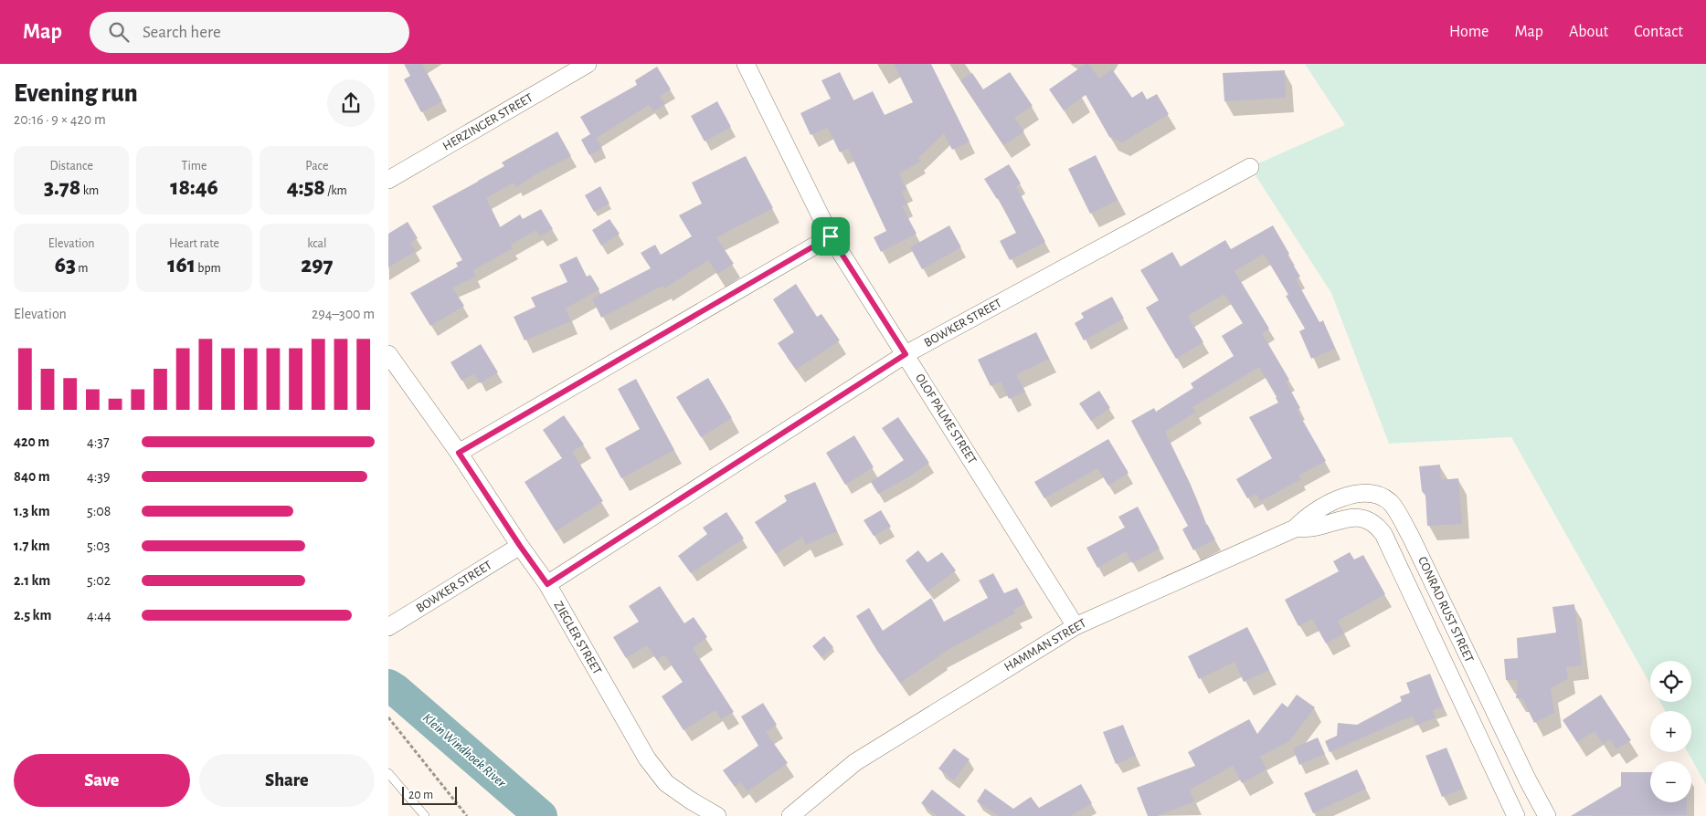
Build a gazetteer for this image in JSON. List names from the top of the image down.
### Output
{
  "streets": {
    "street": [
      "HERZINGER STREET",
      "BOWKER STREET",
      "OLOF PALME STREET",
      "CONRAD RUST STREET",
      "ZIEGLER STREET",
      "HAMMAN STREET"
    ]
  },
  "crossings": [
    ["BOWKER STREET", "OLOF PALME STREET"],
    ["BOWKER STREET", "ZIEGLER STREET"],
    ["OLOF PALME STREET", "HAMMAN STREET"],
    ["CONRAD RUST STREET", "HAMMAN STREET"]
  ],
  "water": ["Klein Windhoek River"],
  "scale_bar": "20 m",
  "page": {
    "header": "Map",
    "search": "Search here",
    "nav": [
      "Home",
      "Map",
      "About",
      "Contact"
    ],
    "heading": ["Evening run", "20:16 · 9 × 420 m"],
    "stats": [
      ["Distance", "3.78 km"],
      ["Time", "18:46"],
      ["Pace", "4:58 /km"],
      ["Elevation", "63 m"],
      ["Heart rate", "161 bpm"],
      ["kcal", "297"]
    ],
    "chart": ["Elevation", "294–300 m"],
    "list": [
      {
        "name": "420 m",
        "note": "4:37"
      },
      {
        "name": "840 m",
        "note": "4:39"
      },
      {
        "name": "1.3 km",
        "note": "5:08"
      },
      {
        "name": "1.7 km",
        "note": "5:03"
      },
      {
        "name": "2.1 km",
        "note": "5:02"
      },
      {
        "name": "2.5 km",
        "note": "4:44"
      }
    ],
    "map_buttons": ["+", "−"],
    "buttons": ["Save", "Share"],
    "scale": "20 m"
  }
}
